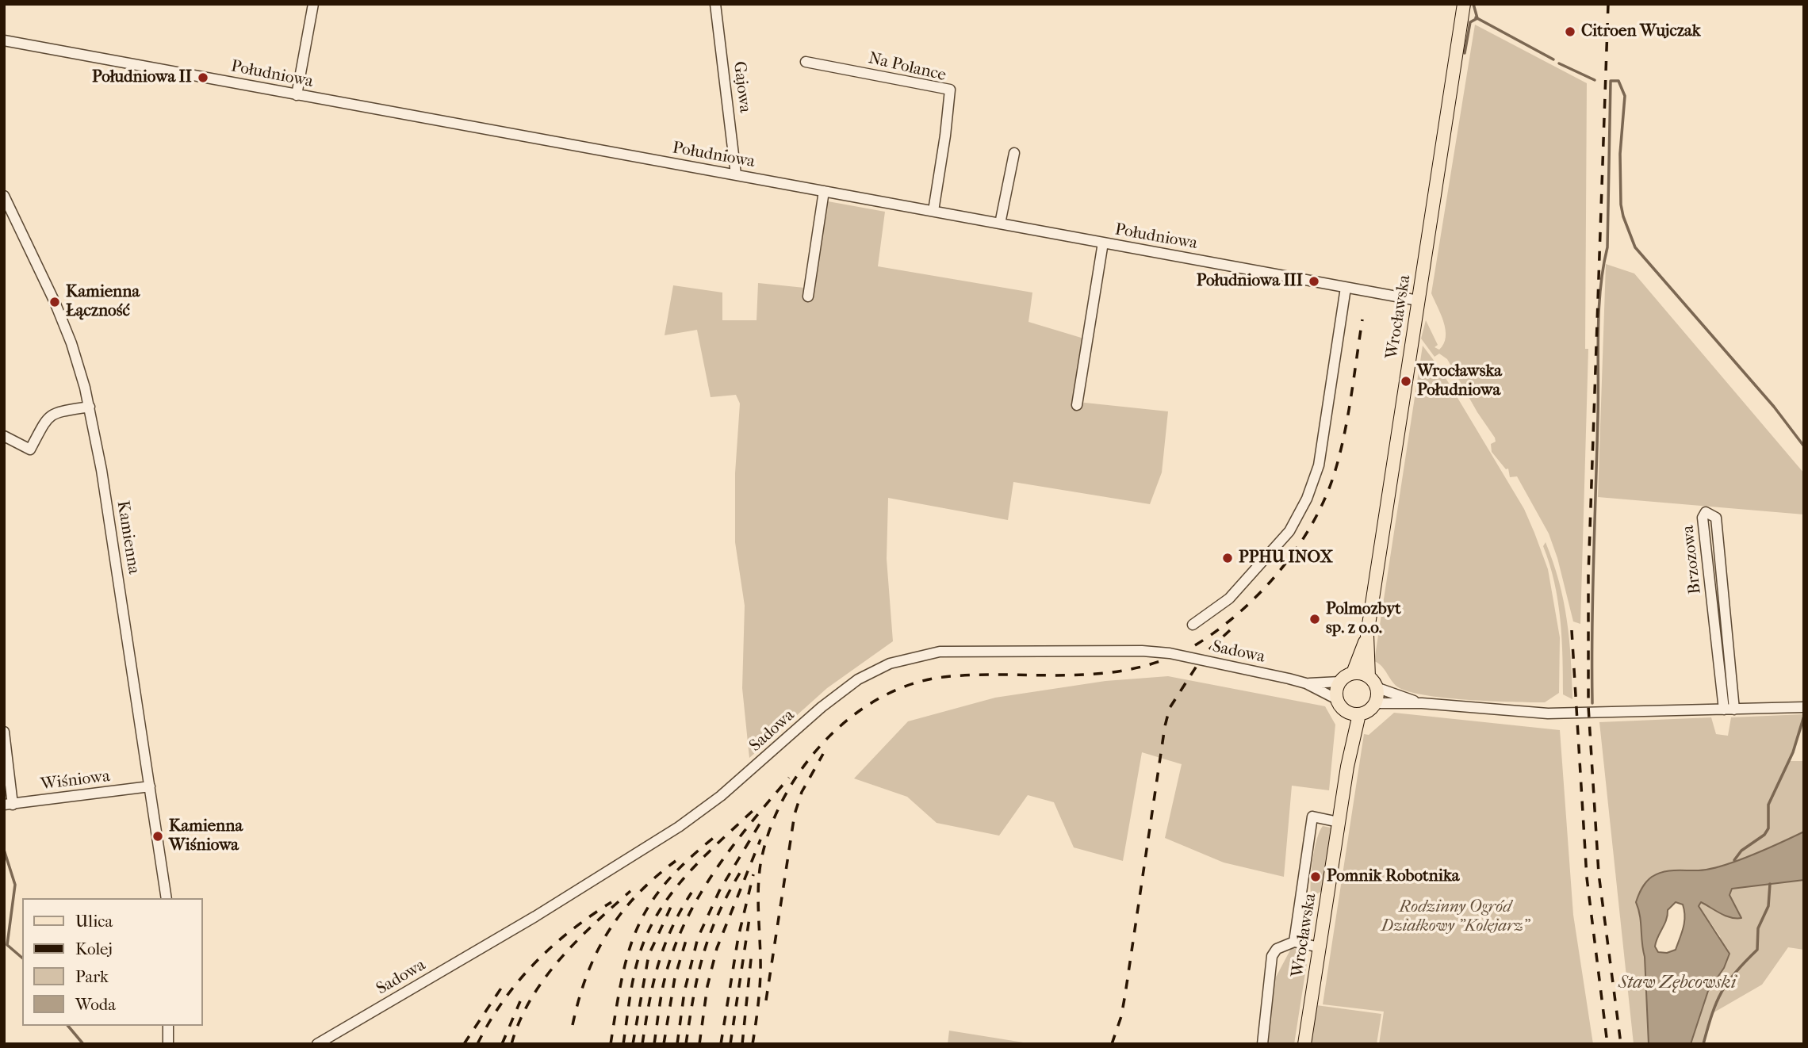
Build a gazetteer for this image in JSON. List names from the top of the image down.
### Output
{
  "streets": {
    "main road": ["Wrocławska"],
    "street": [
      "Na Polance",
      "Południowa",
      "Gajowa",
      "Kamienna",
      "Brzozowa",
      "Sadowa",
      "Wiśniowa"
    ]
  },
  "crossings": [
    ["Na Polance", "Południowa"],
    ["Południowa", "Gajowa"],
    ["Południowa", "Wrocławska"],
    ["Południowa", "Sadowa"],
    ["Wrocławska", "Sadowa"],
    ["Kamienna", "Wiśniowa"]
  ],
  "water": ["Staw Zębcowski"],
  "parks": ["Rodzinny Ogród Działkowy \"Kolejarz\""],
  "places": [
    "Citroen Wujczak",
    "Południowa II",
    "Południowa III",
    "Kamienna Łączność",
    "Wrocławska Południowa",
    "PPHU INOX",
    "Polmozbyt sp. z o.o.",
    "Kamienna Wiśniowa",
    "Pomnik Robotnika"
  ],
  "legend": [
    "Ulica",
    "Kolej",
    "Park",
    "Woda"
  ]
}
